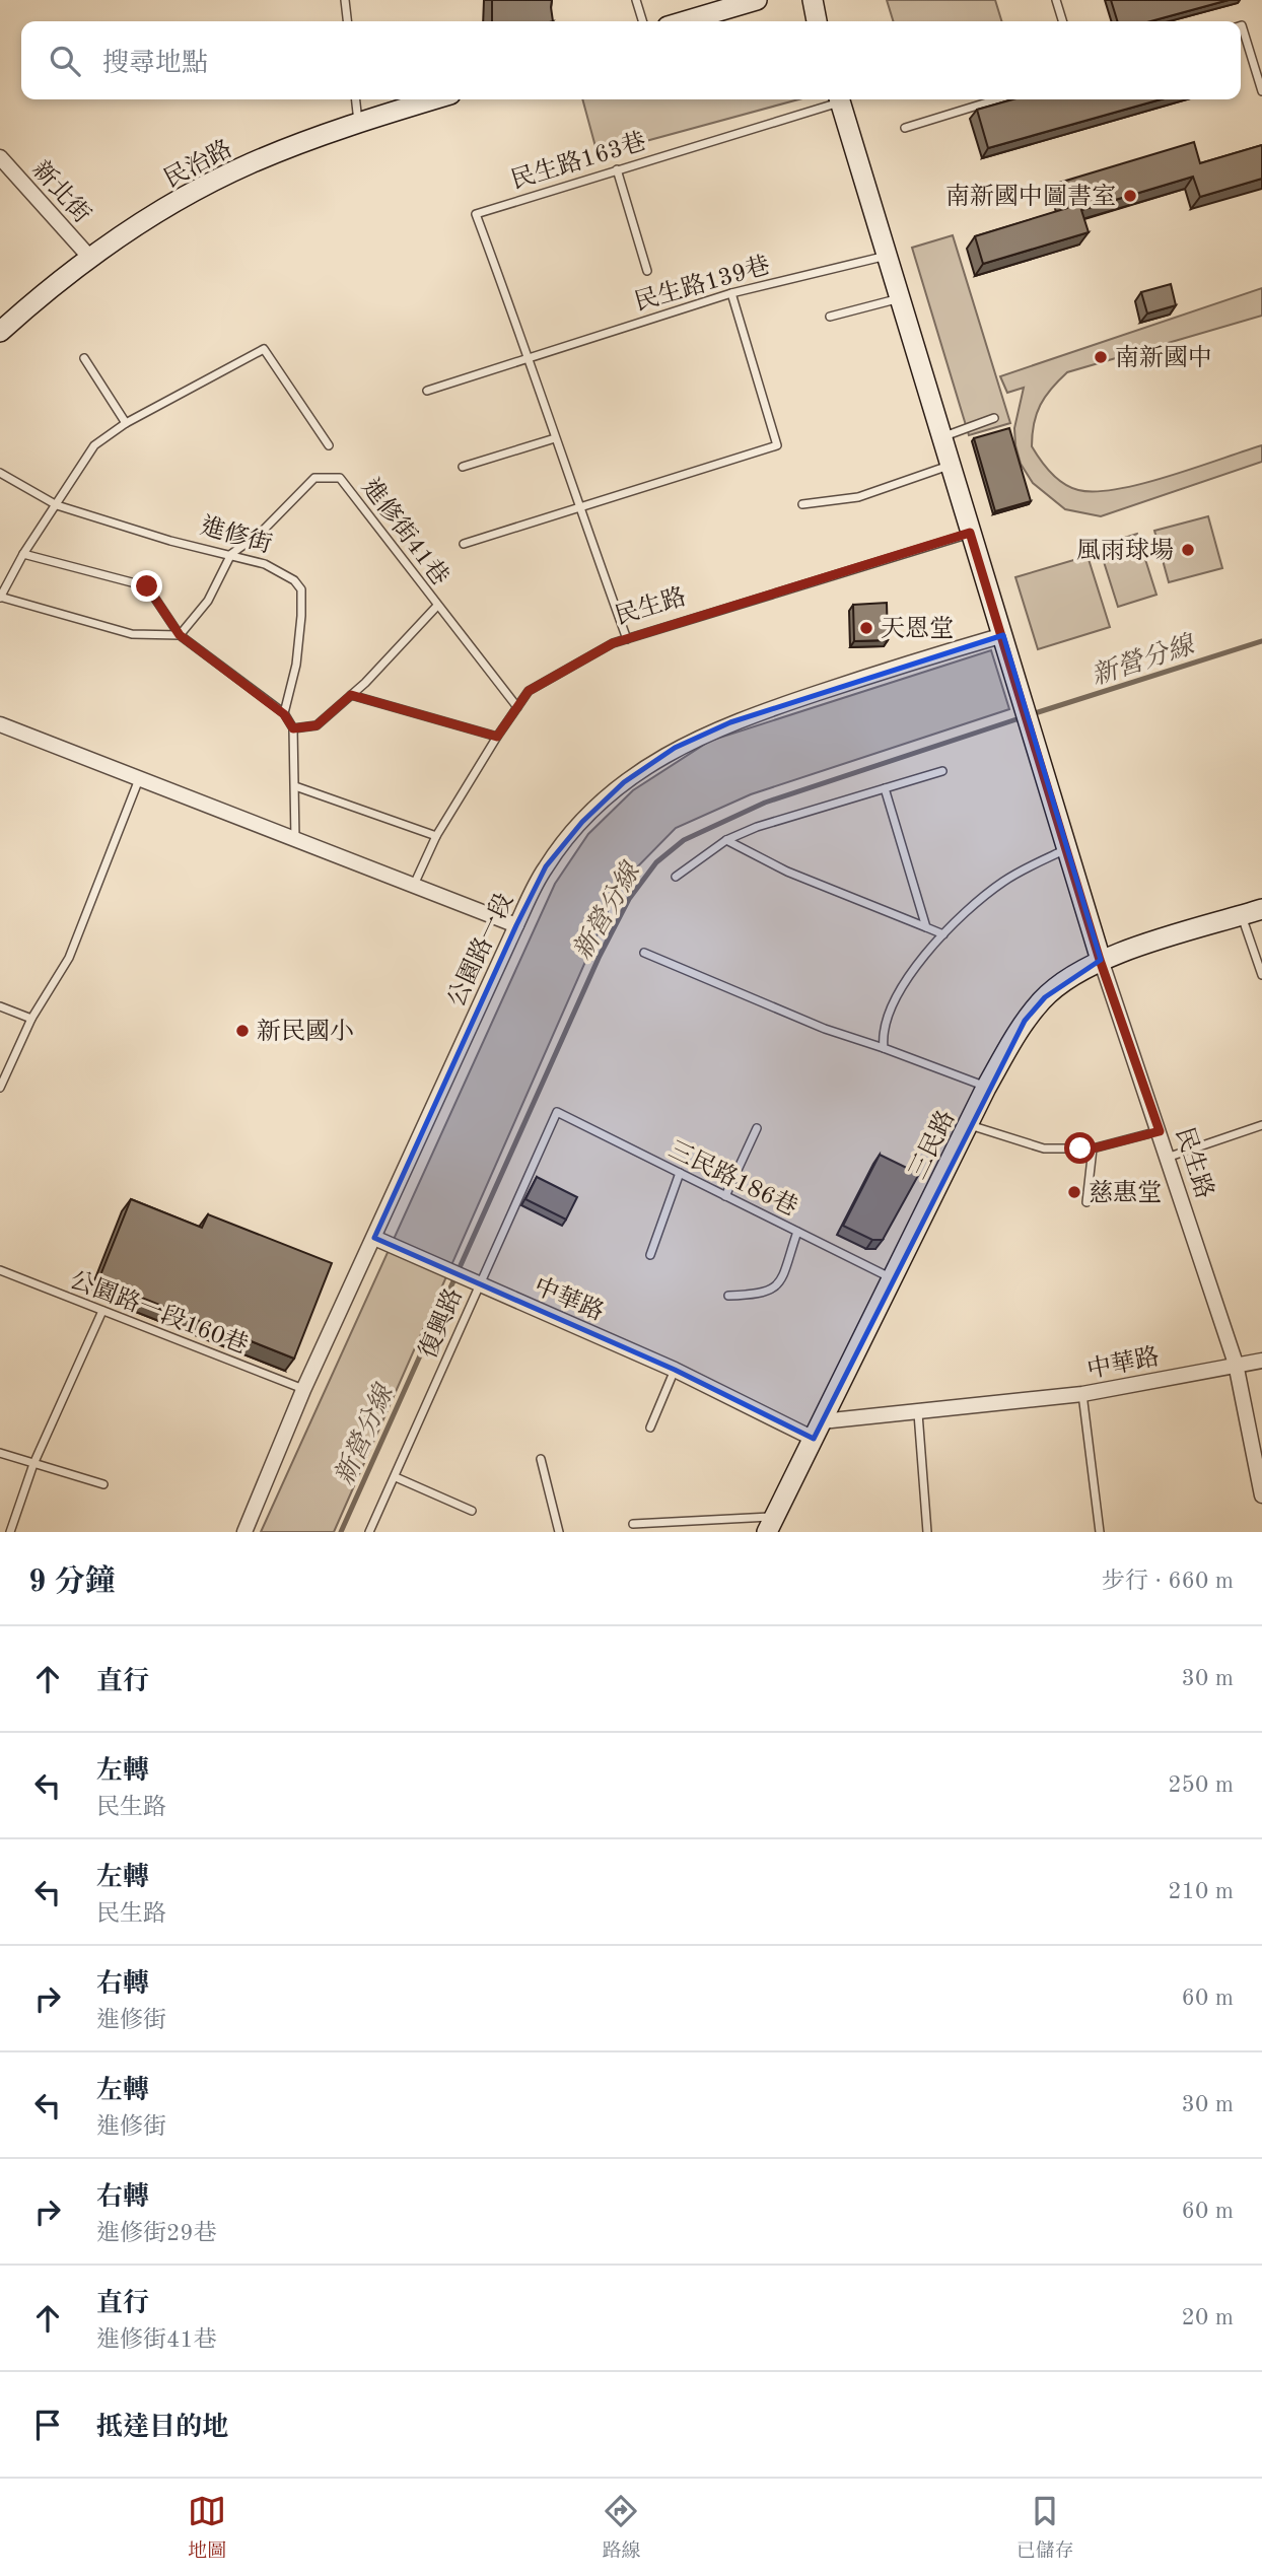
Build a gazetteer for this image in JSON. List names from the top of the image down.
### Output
{
  "streets": {
    "street": [
      "民治路",
      "新北街",
      "民生路",
      "公園路一段",
      "三民路",
      "中華路"
    ],
    "lane": [
      "民生路163巷",
      "民生路139巷",
      "進修街41巷",
      "進修街",
      "三民路186巷",
      "公園路一段160巷",
      "復興路"
    ]
  },
  "crossings": [
    ["民生路163巷", "民生路139巷"],
    ["民生路163巷", "民生路"],
    ["民治路", "新北街"],
    ["民生路139巷", "民生路"],
    ["進修街41巷", "進修街"],
    ["民生路", "公園路一段"],
    ["民生路", "三民路"],
    ["民生路", "中華路"],
    ["公園路一段", "中華路"],
    ["公園路一段", "公園路一段160巷"],
    ["三民路", "三民路186巷"],
    ["三民路", "中華路"],
    ["三民路186巷", "中華路"],
    ["三民路186巷", "復興路"],
    ["中華路", "復興路"]
  ],
  "water": ["新營分線"],
  "places": [
    "南新國中圖書室",
    "南新國中",
    "風雨球場",
    "天恩堂",
    "新民國小",
    "慈惠堂"
  ],
  "page": {
    "search": "搜尋地點",
    "heading": ["9 分鐘", "步行 · 660 m"],
    "list": [
      ["直行", "30 m"],
      ["左轉", "民生路", "250 m"],
      ["左轉", "民生路", "210 m"],
      ["右轉", "進修街", "60 m"],
      ["左轉", "進修街", "30 m"],
      ["右轉", "進修街29巷", "60 m"],
      ["直行", "進修街41巷", "20 m"],
      "抵達目的地"
    ],
    "nav": ["地圖", "路線", "已儲存"]
  }
}
